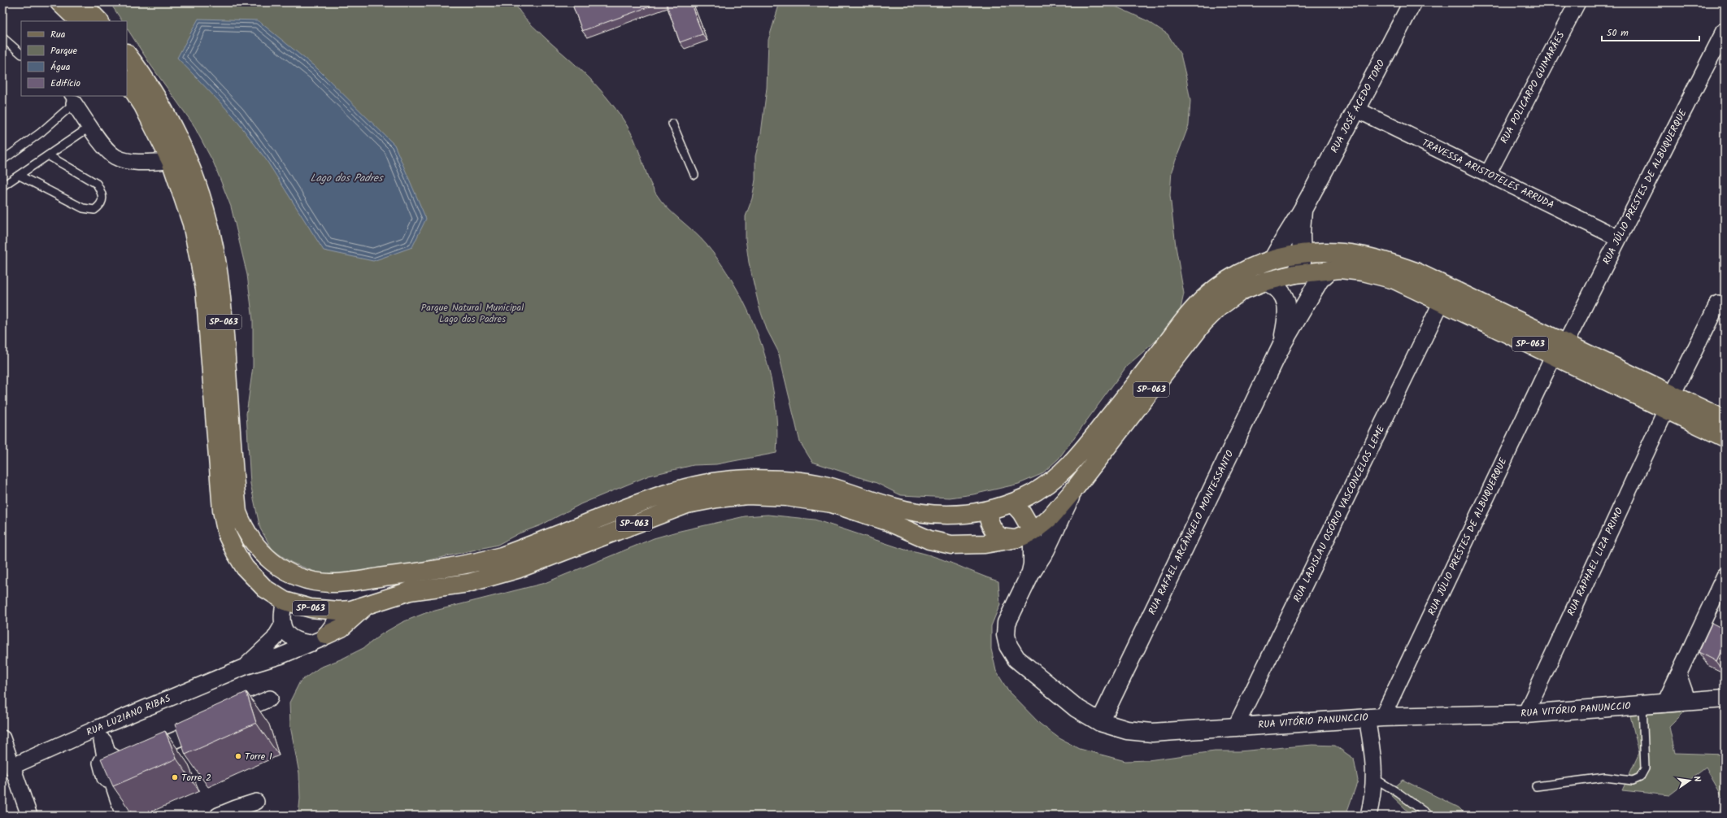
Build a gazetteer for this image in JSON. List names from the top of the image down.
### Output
{
  "streets": {
    "main road": ["SP-063"],
    "street": [
      "RUA POLICARPO GUIMARÃES",
      "RUA JOSÉ ACEDO TORO",
      "TRAVESSA ARISTOTELES ARRUDA",
      "RUA JÚLIO PRESTES DE ALBUQUERQUE",
      "RUA LADISLAU OSÓRIO VASCONCELOS LEME",
      "RUA RAFAEL ARCÂNGELO MONTESSANTO",
      "RUA RAPHAEL LIZA PRIMO",
      "RUA VITÓRIO PANUNCCIO",
      "RUA LUZIANO RIBAS"
    ]
  },
  "crossings": [
    ["RUA POLICARPO GUIMARÃES", "TRAVESSA ARISTOTELES ARRUDA"],
    ["RUA JOSÉ ACEDO TORO", "TRAVESSA ARISTOTELES ARRUDA"],
    ["RUA JOSÉ ACEDO TORO", "SP-063"],
    ["TRAVESSA ARISTOTELES ARRUDA", "RUA JÚLIO PRESTES DE ALBUQUERQUE"],
    ["RUA JÚLIO PRESTES DE ALBUQUERQUE", "SP-063"],
    ["RUA JÚLIO PRESTES DE ALBUQUERQUE", "RUA VITÓRIO PANUNCCIO"],
    ["SP-063", "RUA LADISLAU OSÓRIO VASCONCELOS LEME"],
    ["SP-063", "RUA RAFAEL ARCÂNGELO MONTESSANTO"],
    ["SP-063", "RUA RAPHAEL LIZA PRIMO"],
    ["SP-063", "RUA VITÓRIO PANUNCCIO"],
    ["SP-063", "RUA LUZIANO RIBAS"],
    ["RUA LADISLAU OSÓRIO VASCONCELOS LEME", "RUA VITÓRIO PANUNCCIO"],
    ["RUA RAFAEL ARCÂNGELO MONTESSANTO", "RUA VITÓRIO PANUNCCIO"],
    ["RUA RAPHAEL LIZA PRIMO", "RUA VITÓRIO PANUNCCIO"]
  ],
  "water": ["Lago dos Padres"],
  "parks": ["Parque Natural Municipal Lago dos Padres"],
  "places": ["Torre 1", "Torre 2"],
  "legend": [
    "Rua",
    "Parque",
    "Água",
    "Edifício"
  ],
  "scale_bar": "50 m",
  "north": "right"
}
